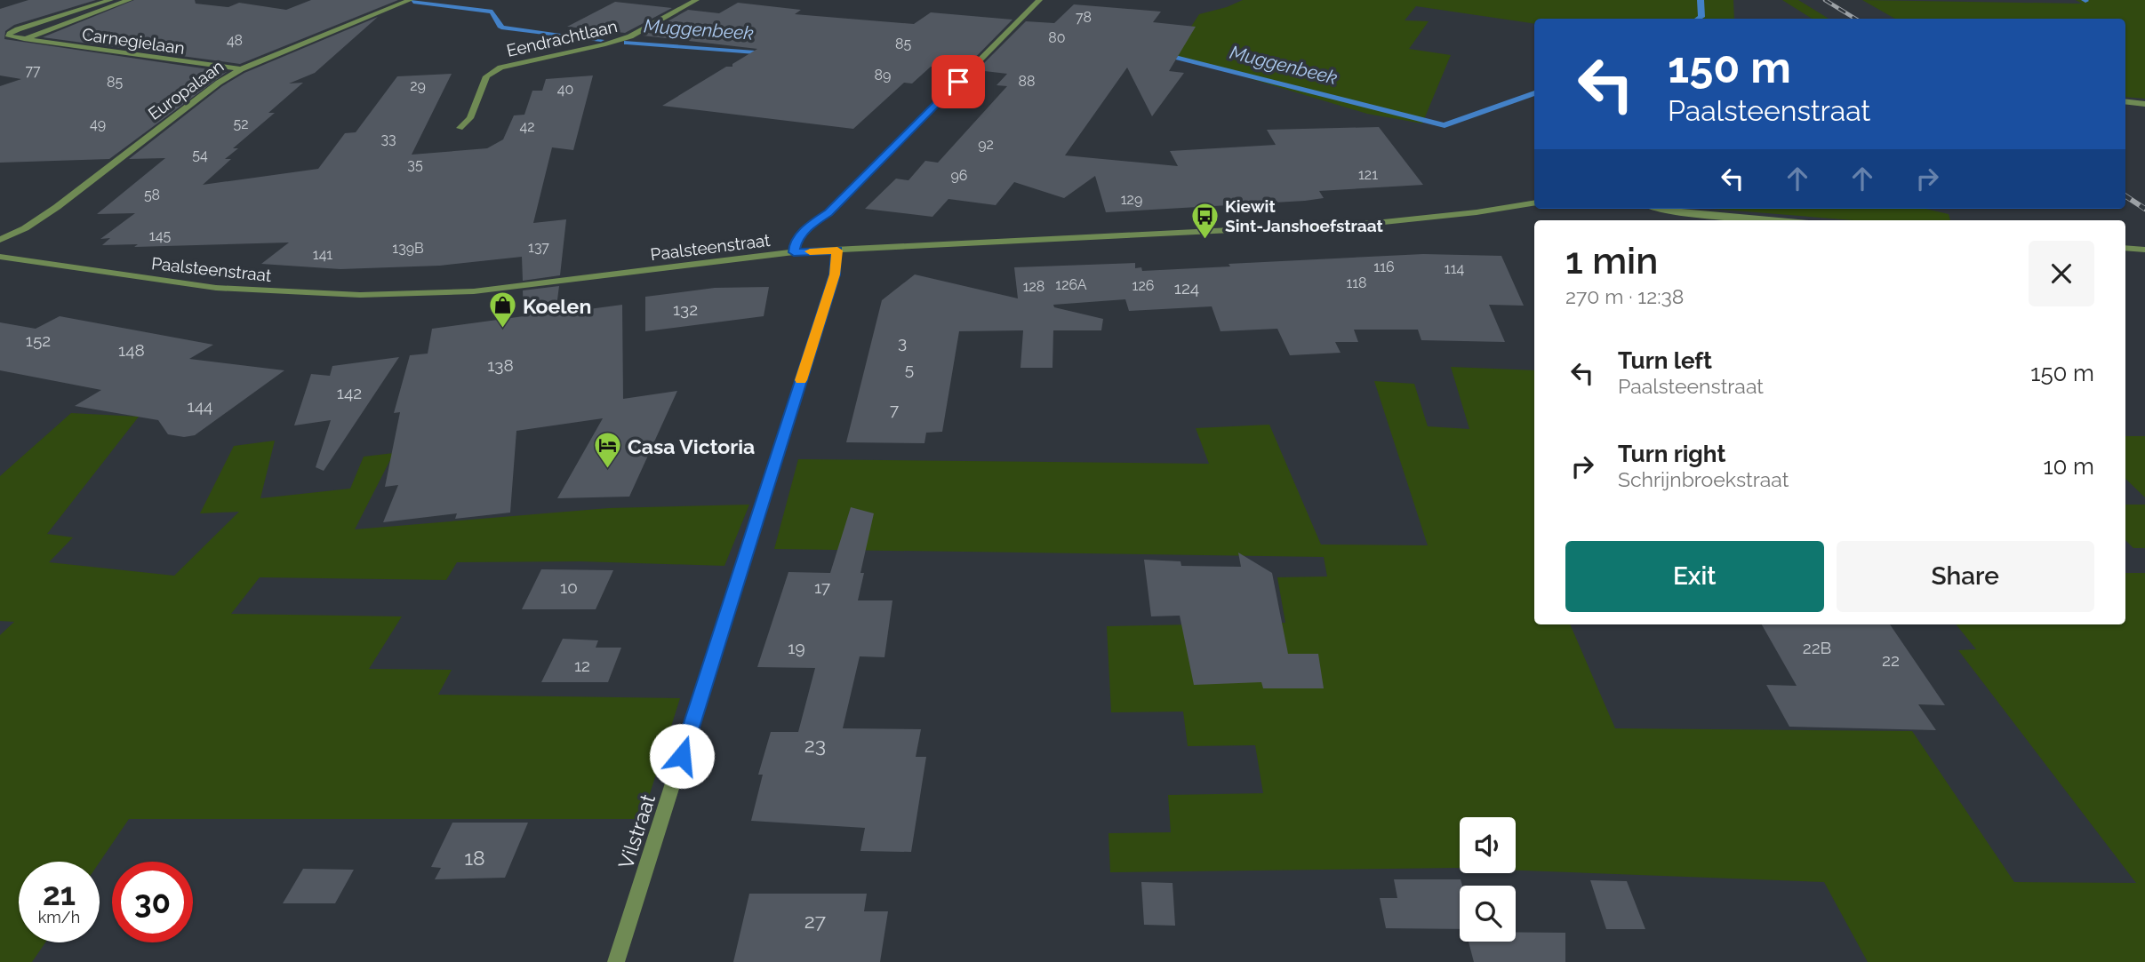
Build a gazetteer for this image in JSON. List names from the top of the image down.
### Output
{
  "streets": {
    "street": [
      "Eendrachtlaan",
      "Carnegielaan",
      "Europalaan",
      "Paalsteenstraat",
      "Vilstraat"
    ]
  },
  "crossings": [
    ["Carnegielaan", "Europalaan"],
    ["Paalsteenstraat", "Vilstraat"]
  ],
  "water": ["Muggenbeek"],
  "places": {
    "bus stop": ["Kiewit Sint-Janshoefstraat"],
    "shop": ["Koelen"],
    "hotel": ["Casa Victoria"]
  },
  "house_numbers": [
    "78",
    "80",
    "48",
    "85",
    "77",
    "89",
    "88",
    "85",
    "29",
    "40",
    "49",
    "52",
    "42",
    "33",
    "92",
    "54",
    "35",
    "121",
    "96",
    "58",
    "129",
    "145",
    "137",
    "139B",
    "141",
    "116",
    "114",
    "118",
    "126A",
    "126",
    "128",
    "124",
    "132",
    "152",
    "3",
    "148",
    "138",
    "5",
    "142",
    "144",
    "7",
    "10",
    "17",
    "19",
    "22B",
    "22",
    "12",
    "23",
    "18",
    "27"
  ],
  "page": {
    "turn": ["150 m", "Paalsteenstraat"],
    "heading": ["1 min", "270 m · 12:38"],
    "list": [
      {
        "name": "Turn left",
        "note": "Paalsteenstraat",
        "value": "150 m"
      },
      {
        "name": "Turn right",
        "note": "Schrijnbroekstraat",
        "value": "10 m"
      }
    ],
    "buttons": ["Exit", "Share"],
    "speed": "21 km/h",
    "limit": "30"
  }
}
